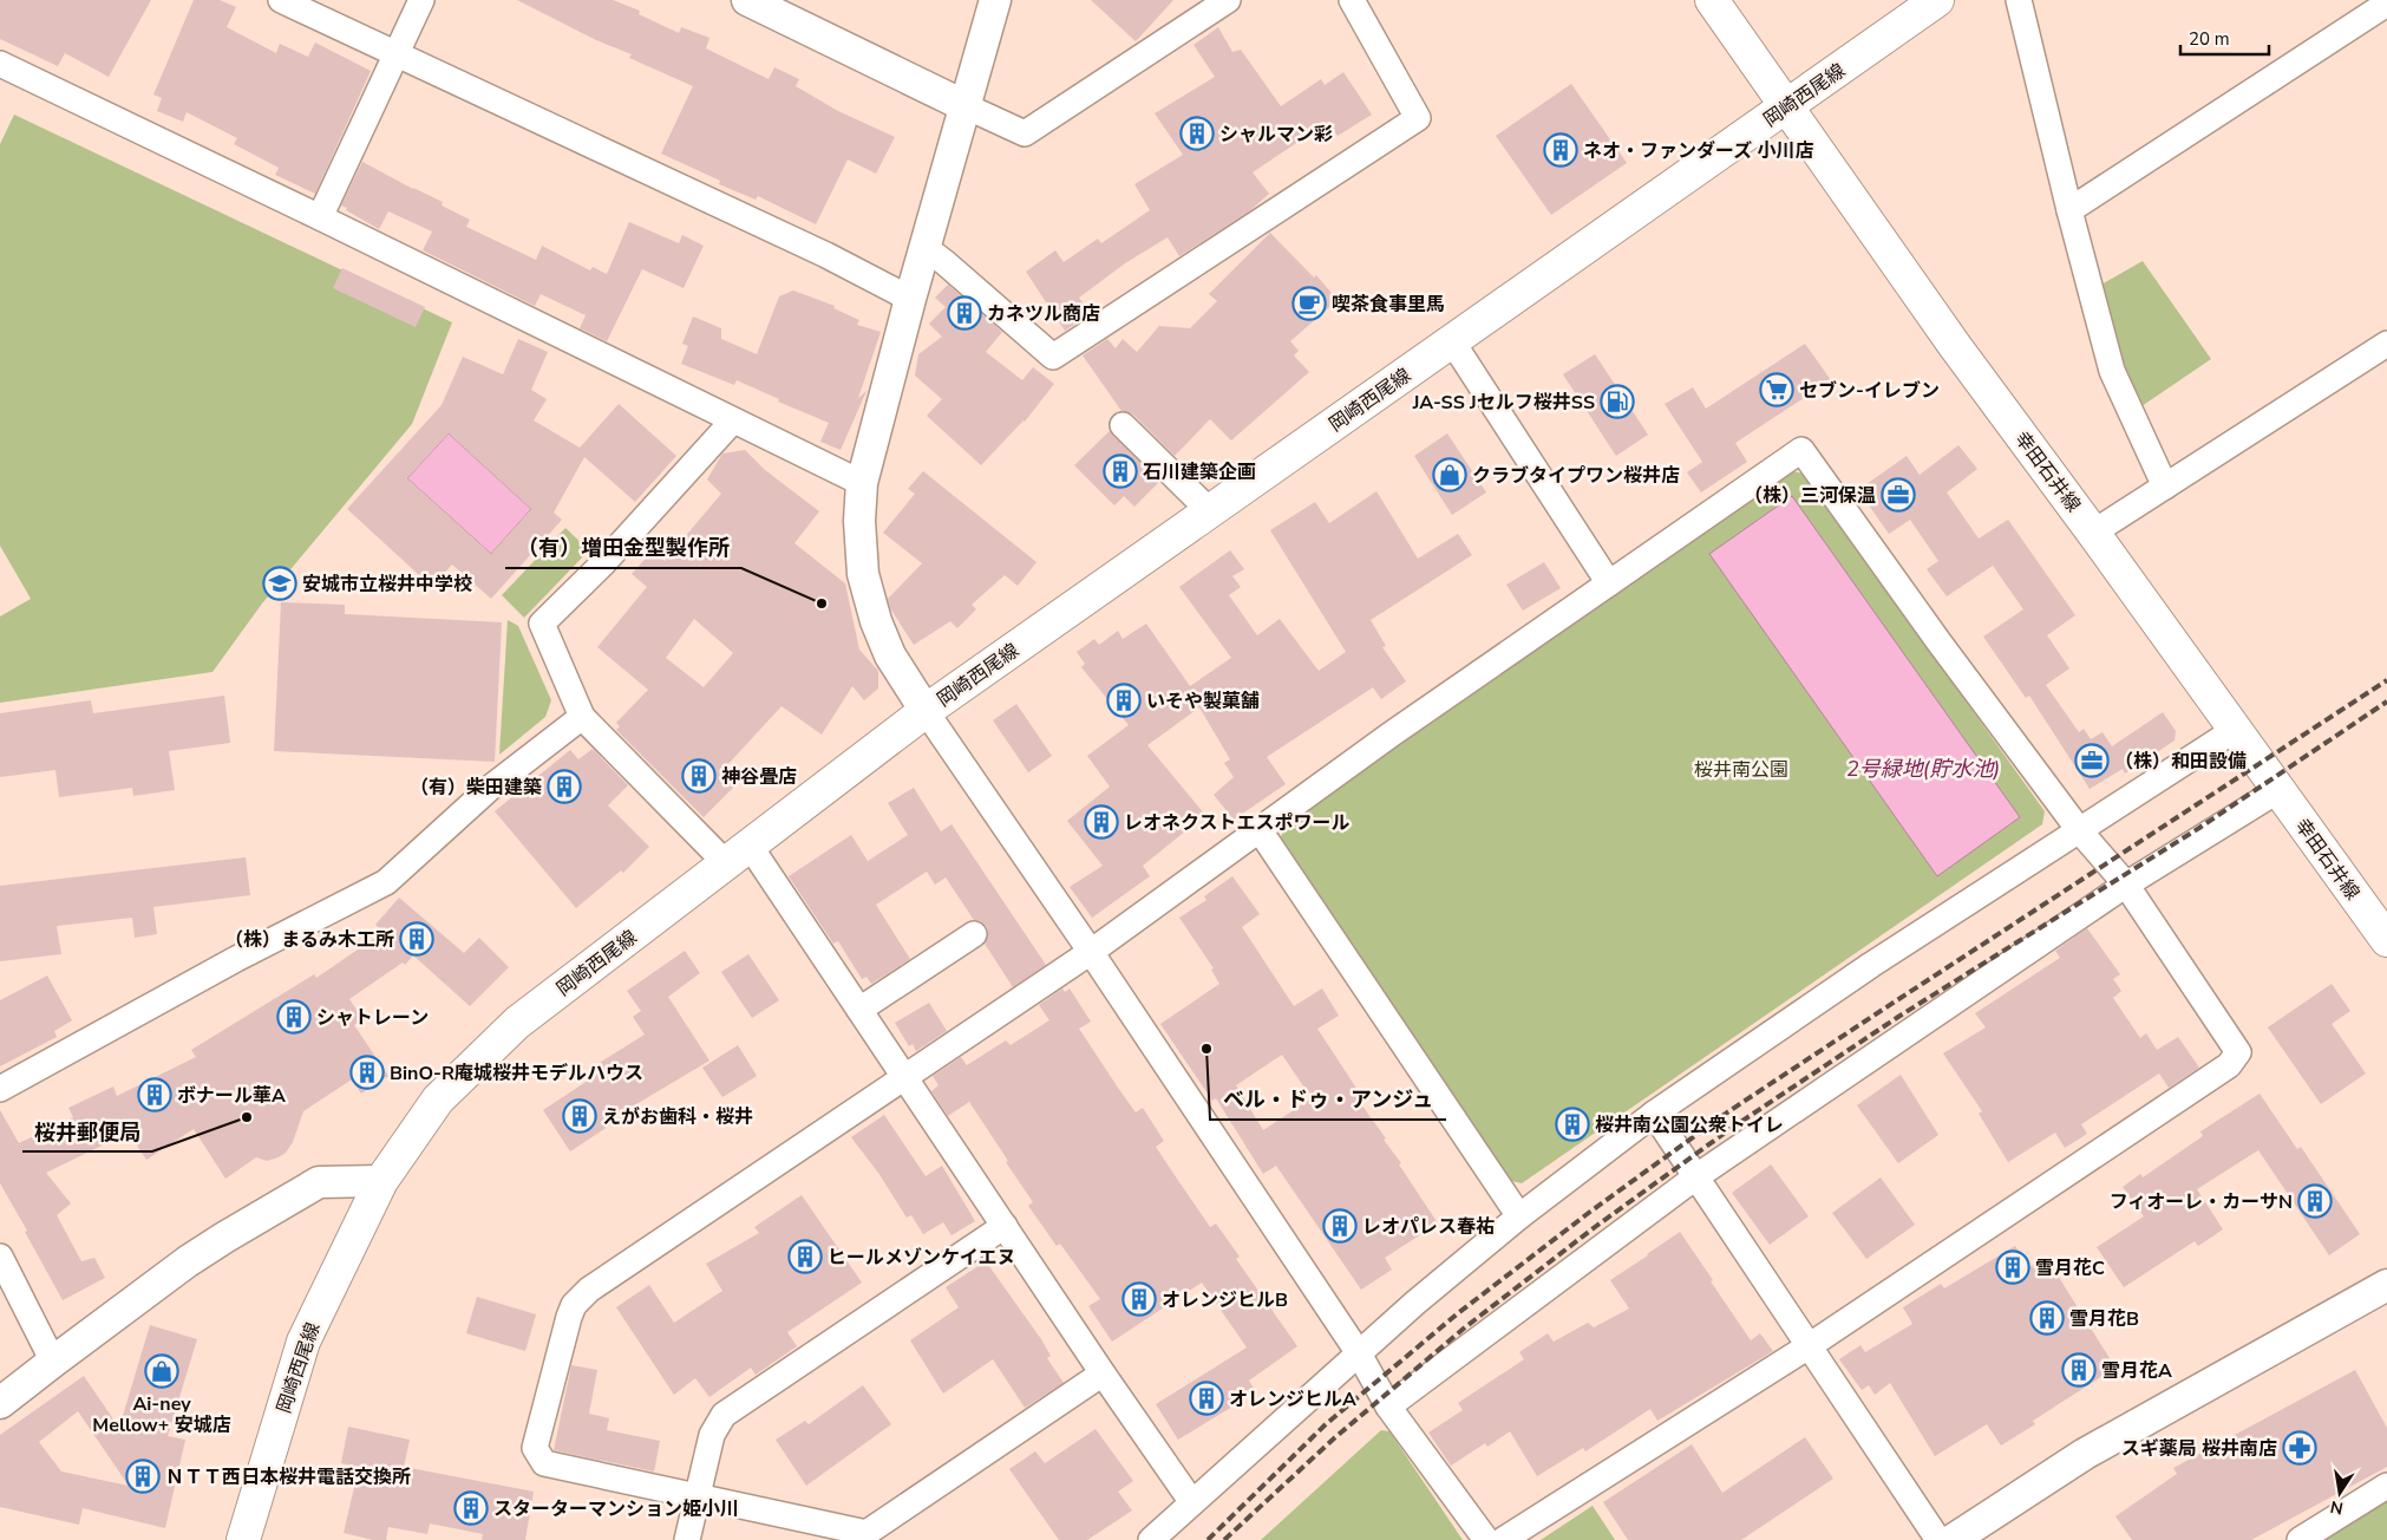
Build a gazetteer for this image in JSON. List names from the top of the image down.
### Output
{
  "streets": {
    "main road": ["岡崎西尾線", "幸田石井線"]
  },
  "crossings": [
    ["岡崎西尾線", "幸田石井線"]
  ],
  "water": ["2号緑地(貯水池)"],
  "parks": ["桜井南公園"],
  "places": {
    "building": [
      "シャルマン彩",
      "ネオ・ファンダーズ 小川店",
      "カネツル商店",
      "石川建築企画",
      "いそや製菓舗",
      "神谷畳店",
      "（有）柴田建築",
      "レオネクストエスポワール",
      "（株）まるみ木工所",
      "シャトレーン",
      "BinO‐R庵城桜井モデルハウス",
      "ボナール華A",
      "えがお歯科・桜井",
      "桜井南公園公衆トイレ",
      "フィオーレ・カーサN",
      "レオパレス春祐",
      "ヒールメゾンケイエヌ",
      "雪月花C",
      "オレンジヒルB",
      "雪月花B",
      "雪月花A",
      "オレンジヒルA",
      "ＮＴＴ西日本桜井電話交換所",
      "スターターマンション姫小川"
    ],
    "cafe": ["喫茶食事里馬"],
    "supermarket": ["セブン-イレブン"],
    "fuel station": ["JA-SS Jセルフ桜井SS"],
    "shop": ["クラブタイプワン桜井店", "Ai-ney Mellow+ 安城店"],
    "office": ["（株）三河保温", "（株）和田設備"],
    "school or university": ["安城市立桜井中学校"],
    "other": ["（有）増田金型製作所", "ベル・ドゥ・アンジュ", "桜井郵便局"],
    "pharmacy": ["スギ薬局 桜井南店"]
  },
  "scale_bar": "20 m",
  "north": "bottom"
}
